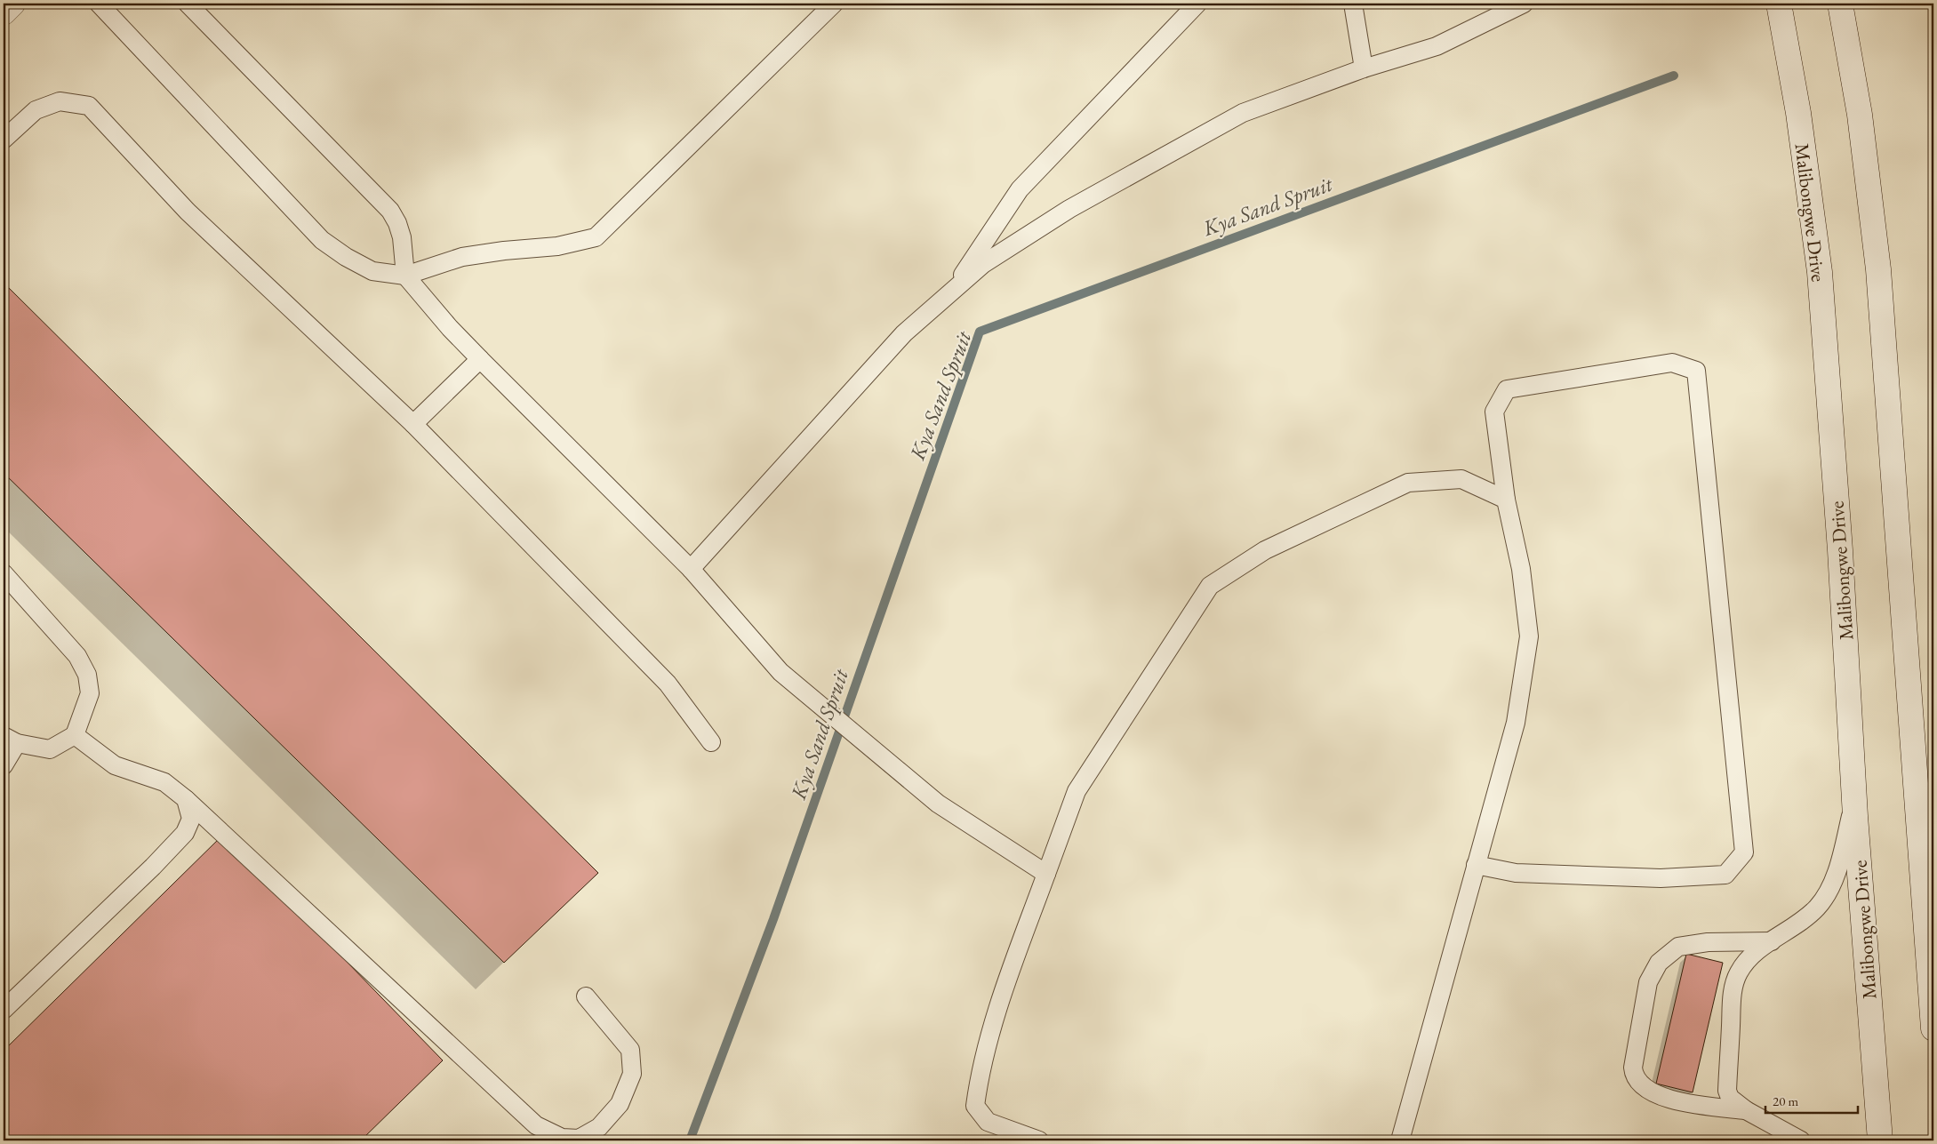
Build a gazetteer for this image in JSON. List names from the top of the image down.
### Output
{
  "streets": {
    "main road": ["Malibongwe Drive"]
  },
  "water": ["Kya Sand Spruit"],
  "scale_bar": "20 m"
}
